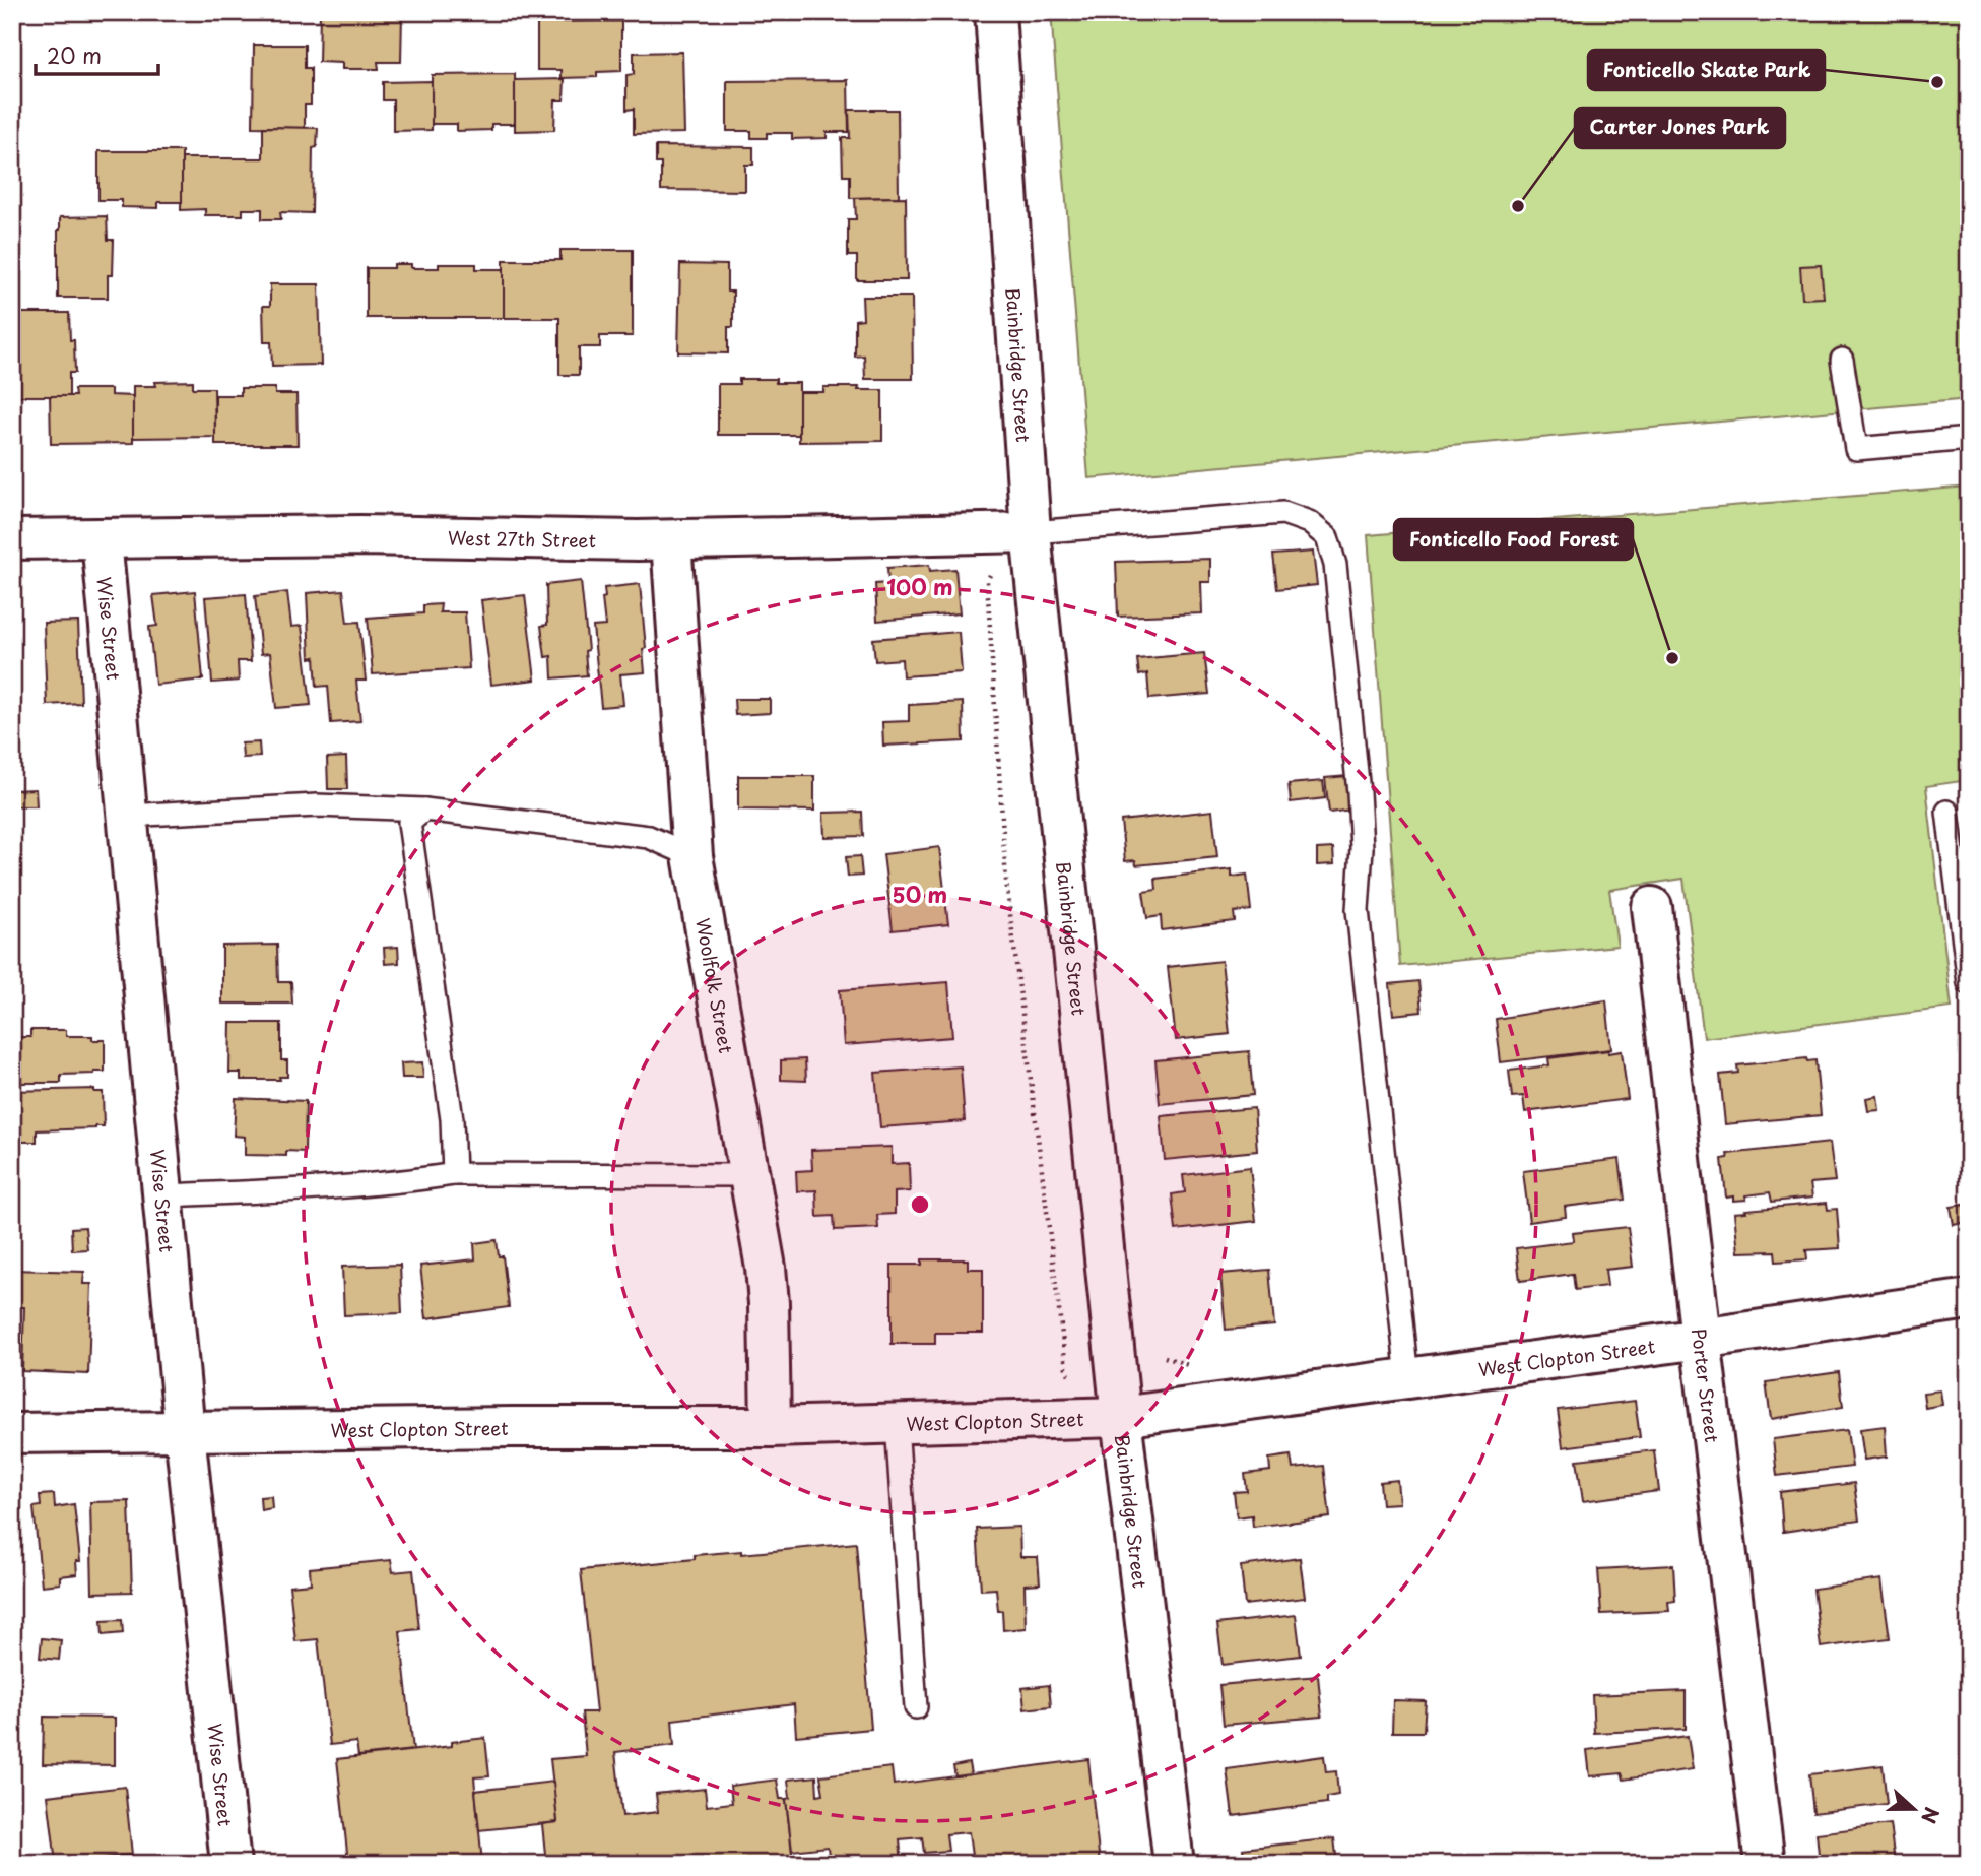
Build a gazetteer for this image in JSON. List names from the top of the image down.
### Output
{
  "streets": {
    "street": [
      "Bainbridge Street",
      "West 27th Street",
      "Wise Street",
      "Woolfolk Street",
      "West Clopton Street",
      "Porter Street"
    ]
  },
  "crossings": [
    ["Bainbridge Street", "West 27th Street"],
    ["Bainbridge Street", "West Clopton Street"],
    ["West 27th Street", "Wise Street"],
    ["West 27th Street", "Woolfolk Street"],
    ["Wise Street", "West Clopton Street"],
    ["Woolfolk Street", "West Clopton Street"],
    ["West Clopton Street", "Porter Street"]
  ],
  "places": ["Fonticello Skate Park", "Carter Jones Park", "Fonticello Food Forest"],
  "scale_bar": "20 m",
  "north": "right",
  "rings": ["100 m", "50 m"]
}
